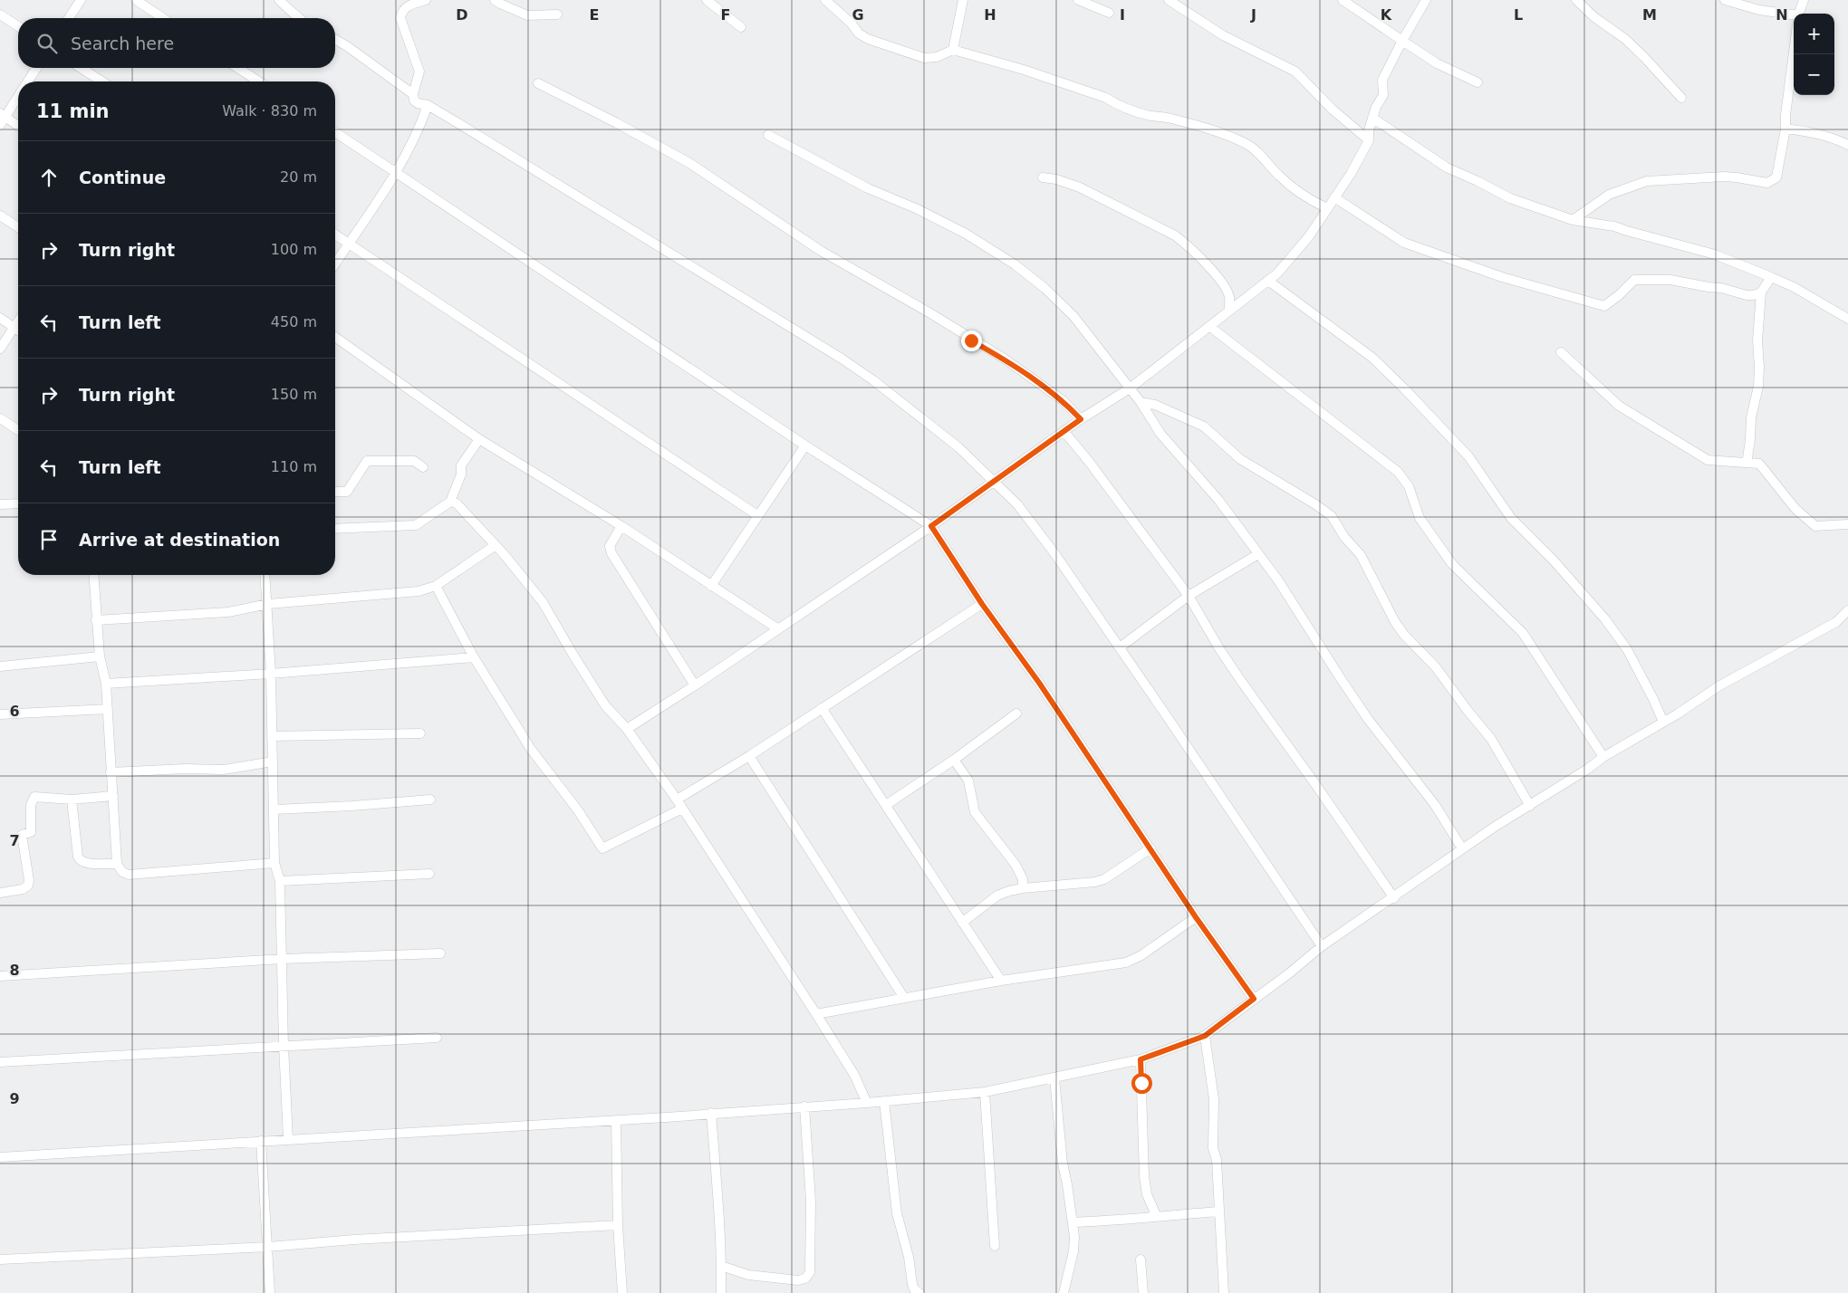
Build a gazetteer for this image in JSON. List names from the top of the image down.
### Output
{
  "page": {
    "map_buttons": ["+", "−"],
    "search": "Search here",
    "heading": ["11 min", "Walk · 830 m"],
    "list": [
      ["Continue", "20 m"],
      ["Turn right", "100 m"],
      ["Turn left", "450 m"],
      ["Turn right", "150 m"],
      ["Turn left", "110 m"],
      "Arrive at destination"
    ]
  },
  "grid": {
    "columns": [
      "D",
      "E",
      "F",
      "G",
      "H",
      "I",
      "J",
      "K",
      "L",
      "M",
      "N"
    ],
    "rows": [
      "6",
      "7",
      "8",
      "9"
    ]
  }
}
